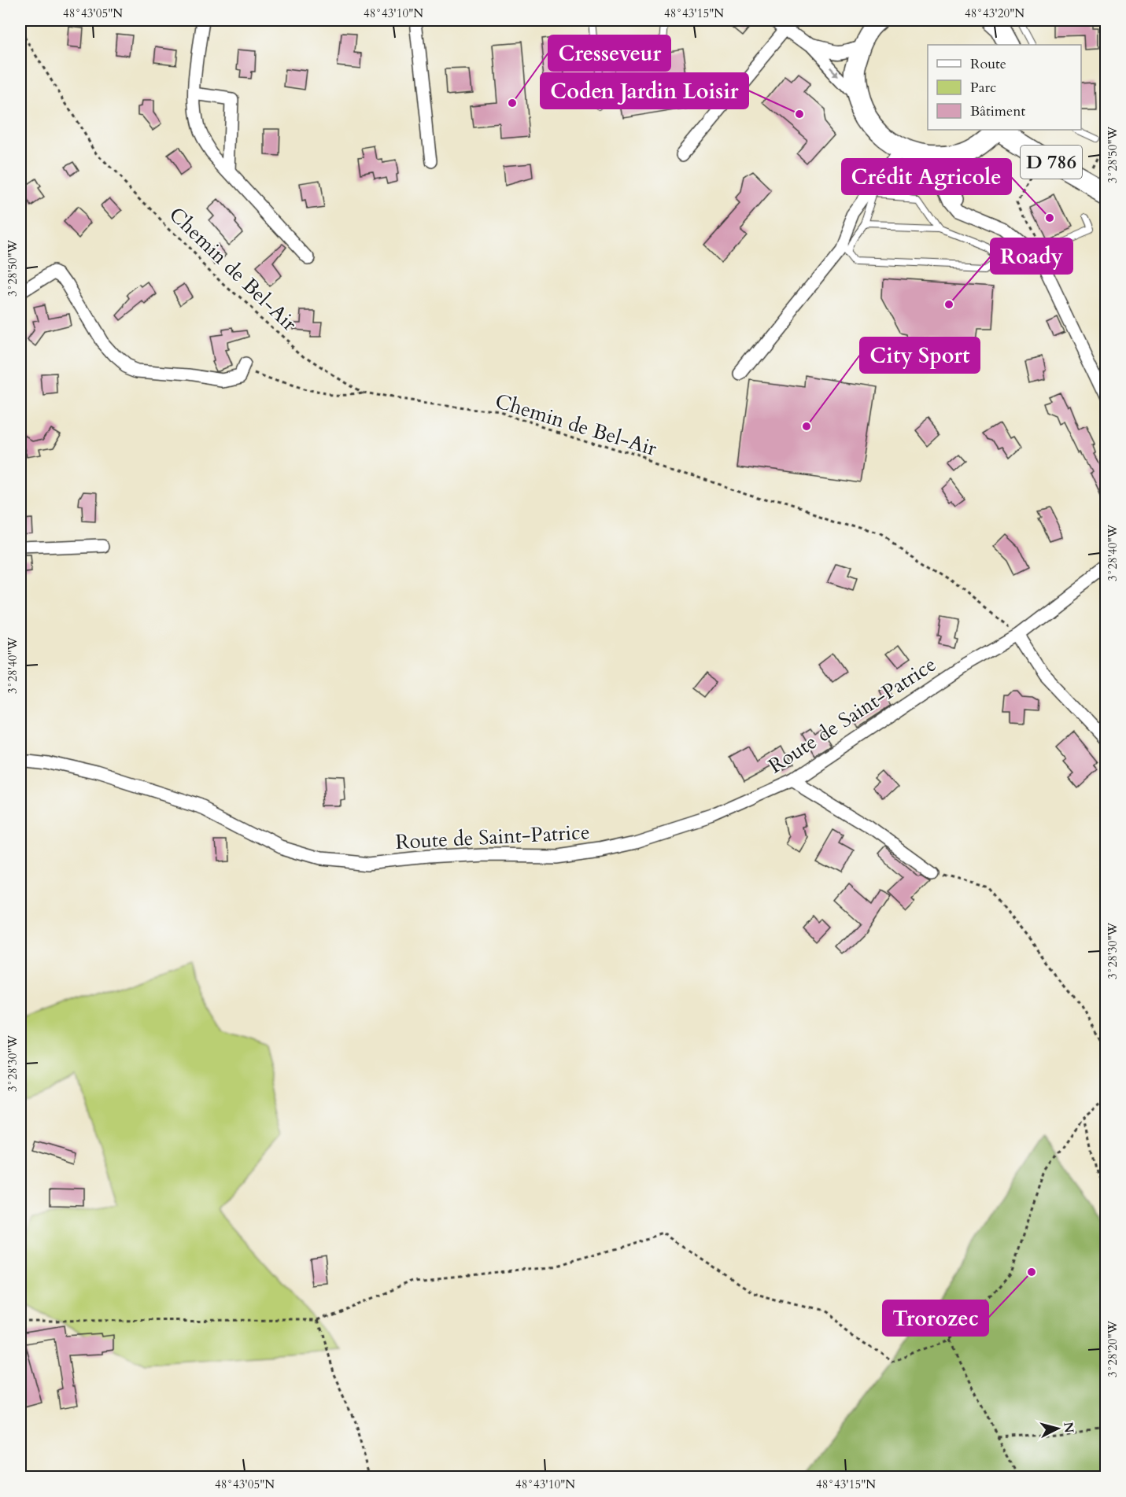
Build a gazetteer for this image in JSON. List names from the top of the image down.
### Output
{
  "streets": {
    "main road": ["D 786"],
    "street": ["Route de Saint-Patrice"],
    "path": ["Chemin de Bel-Air"]
  },
  "crossings": [
    ["Chemin de Bel-Air", "Route de Saint-Patrice"]
  ],
  "places": [
    "Cresseveur",
    "Coden Jardin Loisir",
    "Crédit Agricole",
    "Roady",
    "City Sport",
    "Trorozec"
  ],
  "legend": ["Route", "Parc", "Bâtiment"],
  "north": "right",
  "coordinates": [
    "48°43'05\"N",
    "48°43'10\"N",
    "48°43'15\"N",
    "48°43'20\"N",
    "3°28'50\"W",
    "3°28'40\"W",
    "3°28'30\"W",
    "3°28'20\"W"
  ]
}
